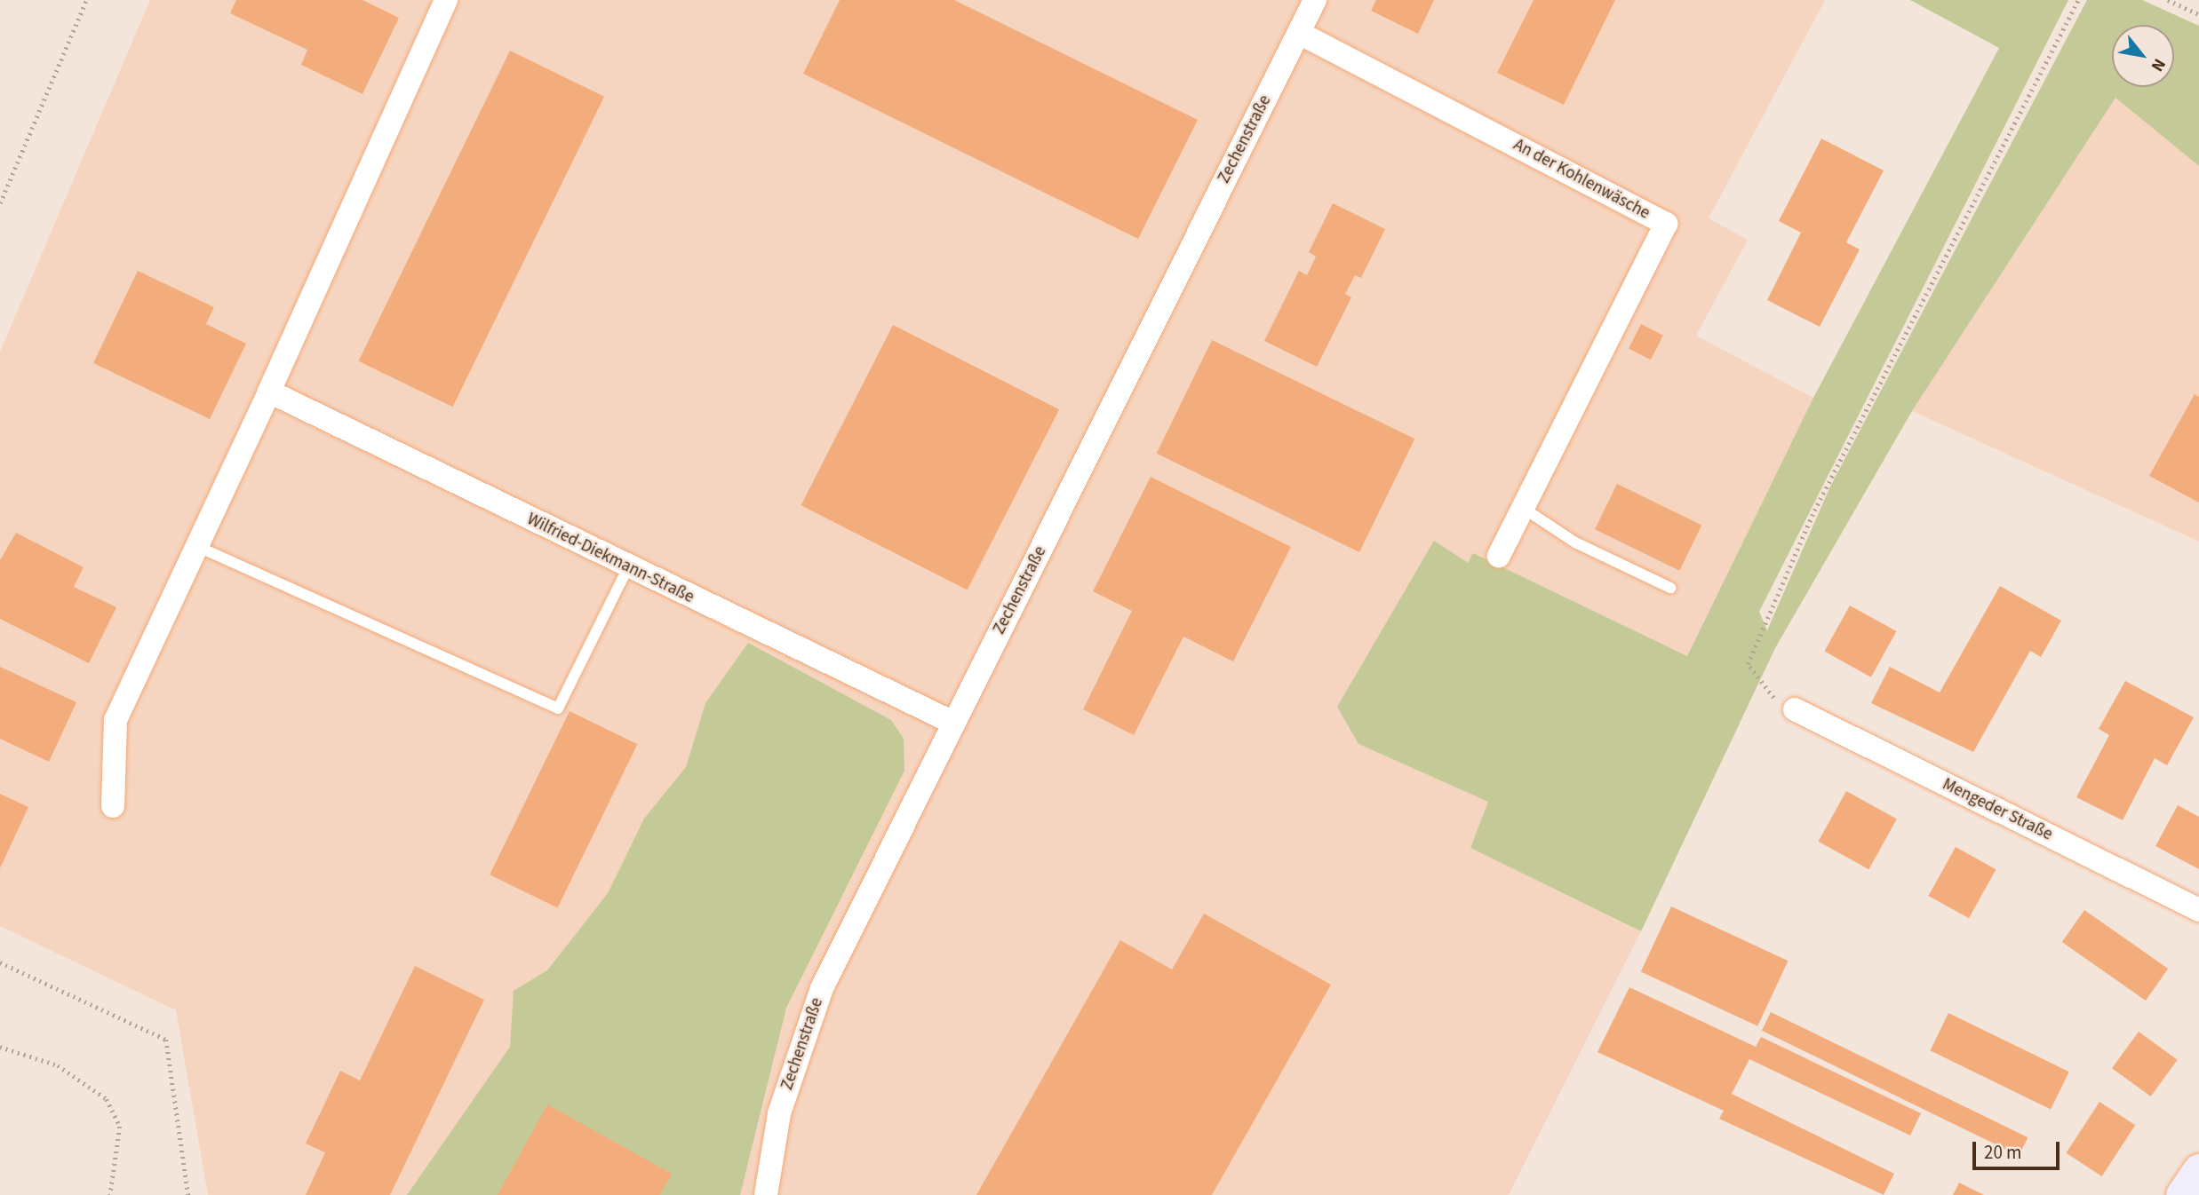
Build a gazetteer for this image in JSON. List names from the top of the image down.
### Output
{
  "streets": {
    "street": [
      "Zechenstraße",
      "An der Kohlenwäsche",
      "Wilfried-Diekmann-Straße",
      "Mengeder Straße"
    ]
  },
  "crossings": [
    ["Zechenstraße", "An der Kohlenwäsche"],
    ["Zechenstraße", "Wilfried-Diekmann-Straße"]
  ],
  "scale_bar": "20 m",
  "north": "bottom right"
}
